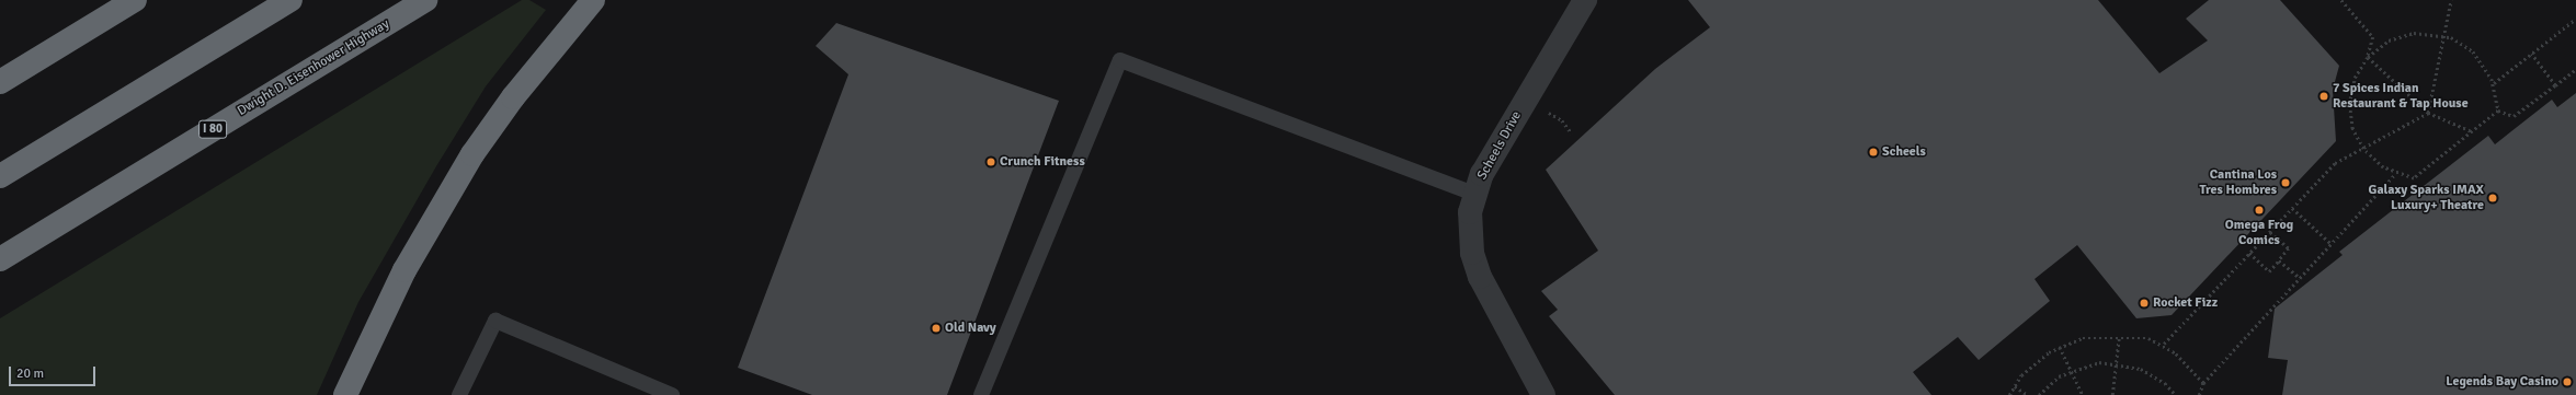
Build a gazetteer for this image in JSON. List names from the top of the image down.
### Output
{
  "streets": {
    "highway": ["Dwight D. Eisenhower Highway", "I 80"],
    "street": ["Scheels Drive"]
  },
  "places": [
    "7 Spices Indian Restaurant & Tap House",
    "Scheels",
    "Crunch Fitness",
    "Cantina Los Tres Hombres",
    "Galaxy Sparks IMAX Luxury+ Theatre",
    "Omega Frog Comics",
    "Rocket Fizz",
    "Old Navy",
    "Legends Bay Casino"
  ],
  "scale_bar": "20 m"
}
